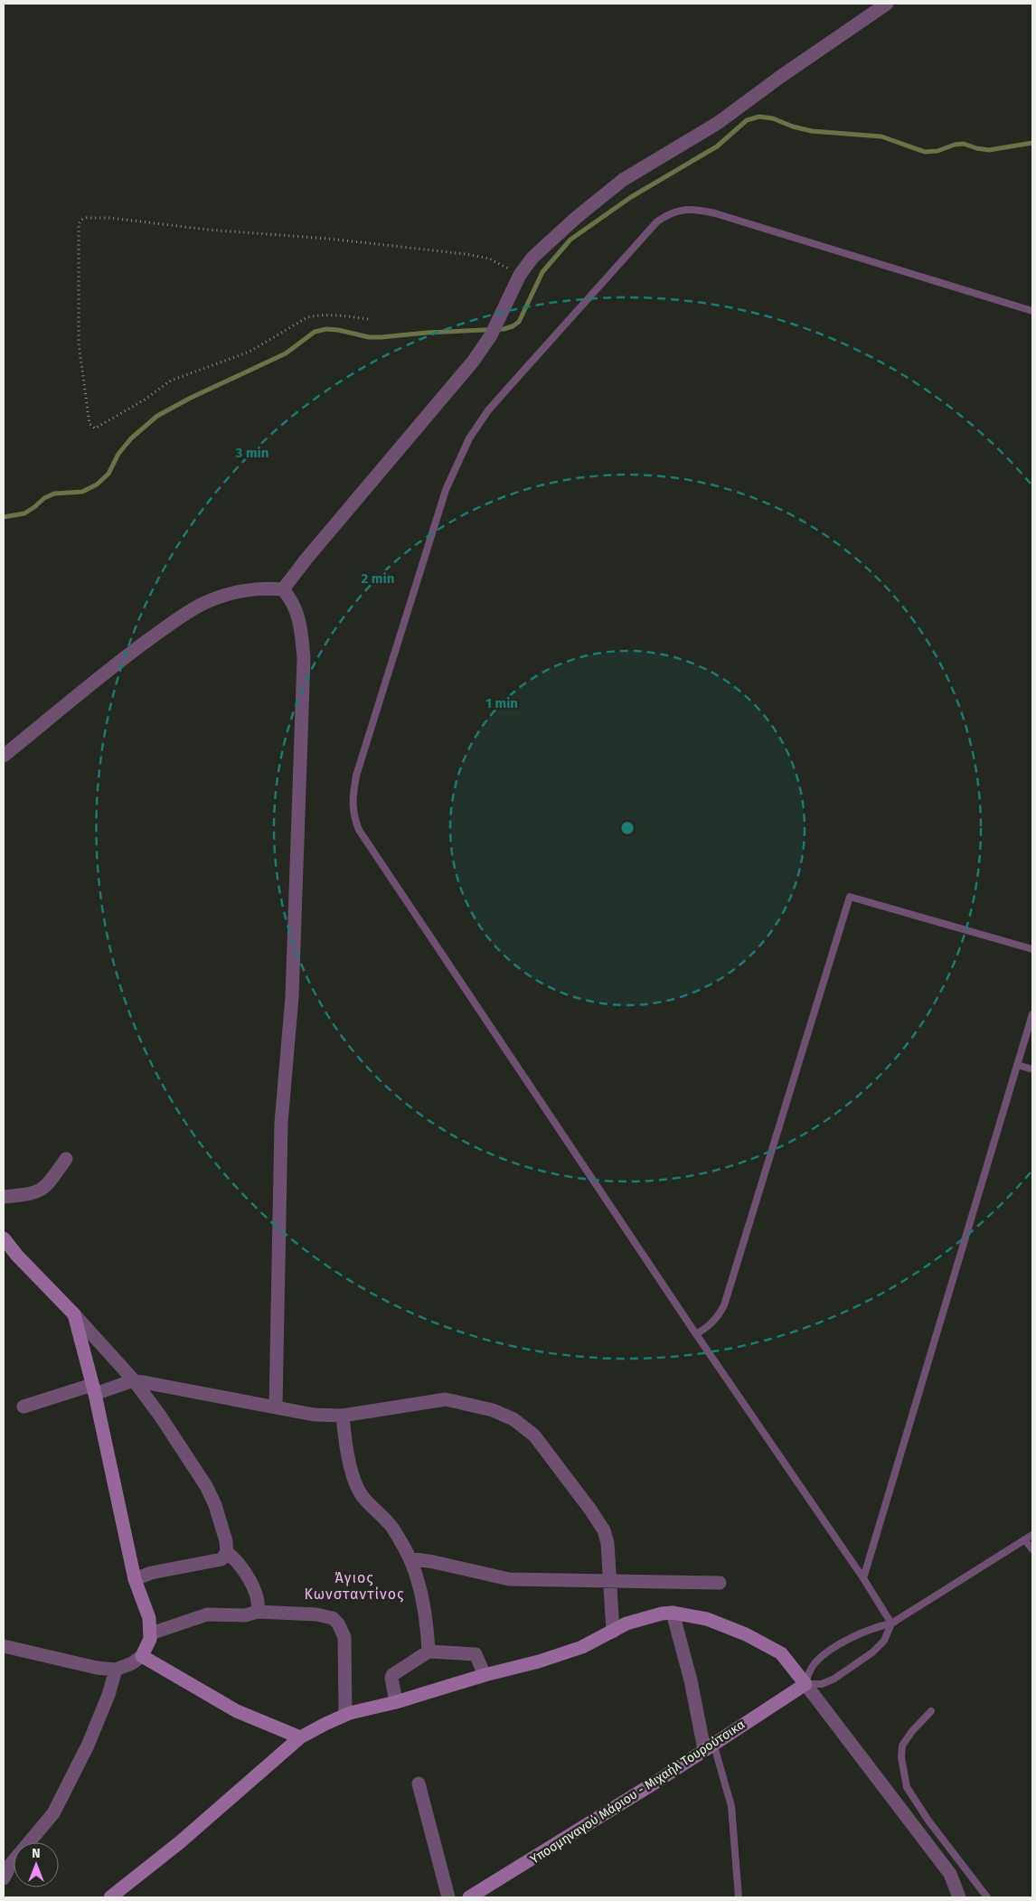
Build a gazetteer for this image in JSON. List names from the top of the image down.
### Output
{
  "streets": {
    "street": ["Υποσμηναγού Μάριου - Μιχαήλ Τουρούτσικα"]
  },
  "districts": ["Άγιος Κωνσταντίνος"],
  "north": "top",
  "rings": ["3 min", "2 min", "1 min"]
}
